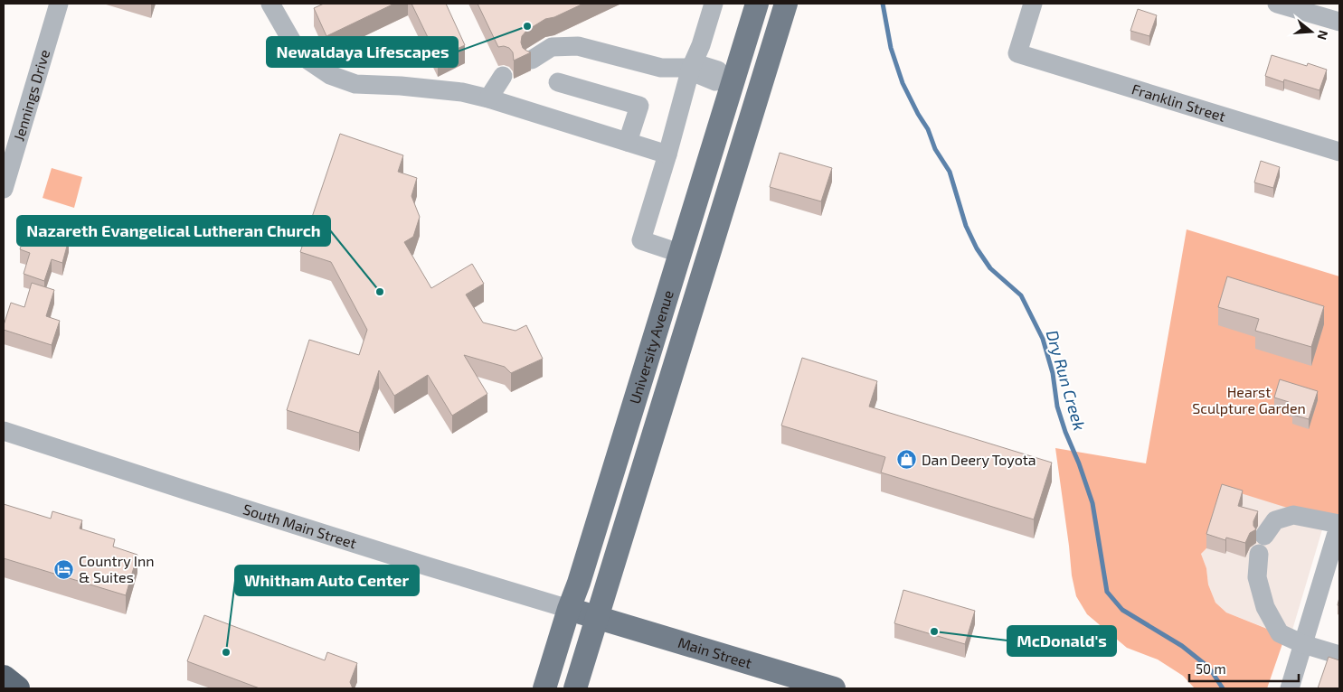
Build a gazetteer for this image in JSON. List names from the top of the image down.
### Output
{
  "streets": {
    "main road": ["University Avenue", "South Main Street", "Main Street"],
    "street": ["Jennings Drive", "Franklin Street"]
  },
  "crossings": [
    ["University Avenue", "South Main Street"],
    ["University Avenue", "Main Street"],
    ["South Main Street", "Main Street"]
  ],
  "water": ["Dry Run Creek"],
  "parks": ["Hearst Sculpture Garden"],
  "places": {
    "other": [
      "Newaldaya Lifescapes",
      "Nazareth Evangelical Lutheran Church",
      "McDonald's",
      "Whitham Auto Center"
    ],
    "shop": ["Dan Deery Toyota"],
    "hotel": ["Country Inn & Suites"]
  },
  "scale_bar": "50 m",
  "north": "right"
}
